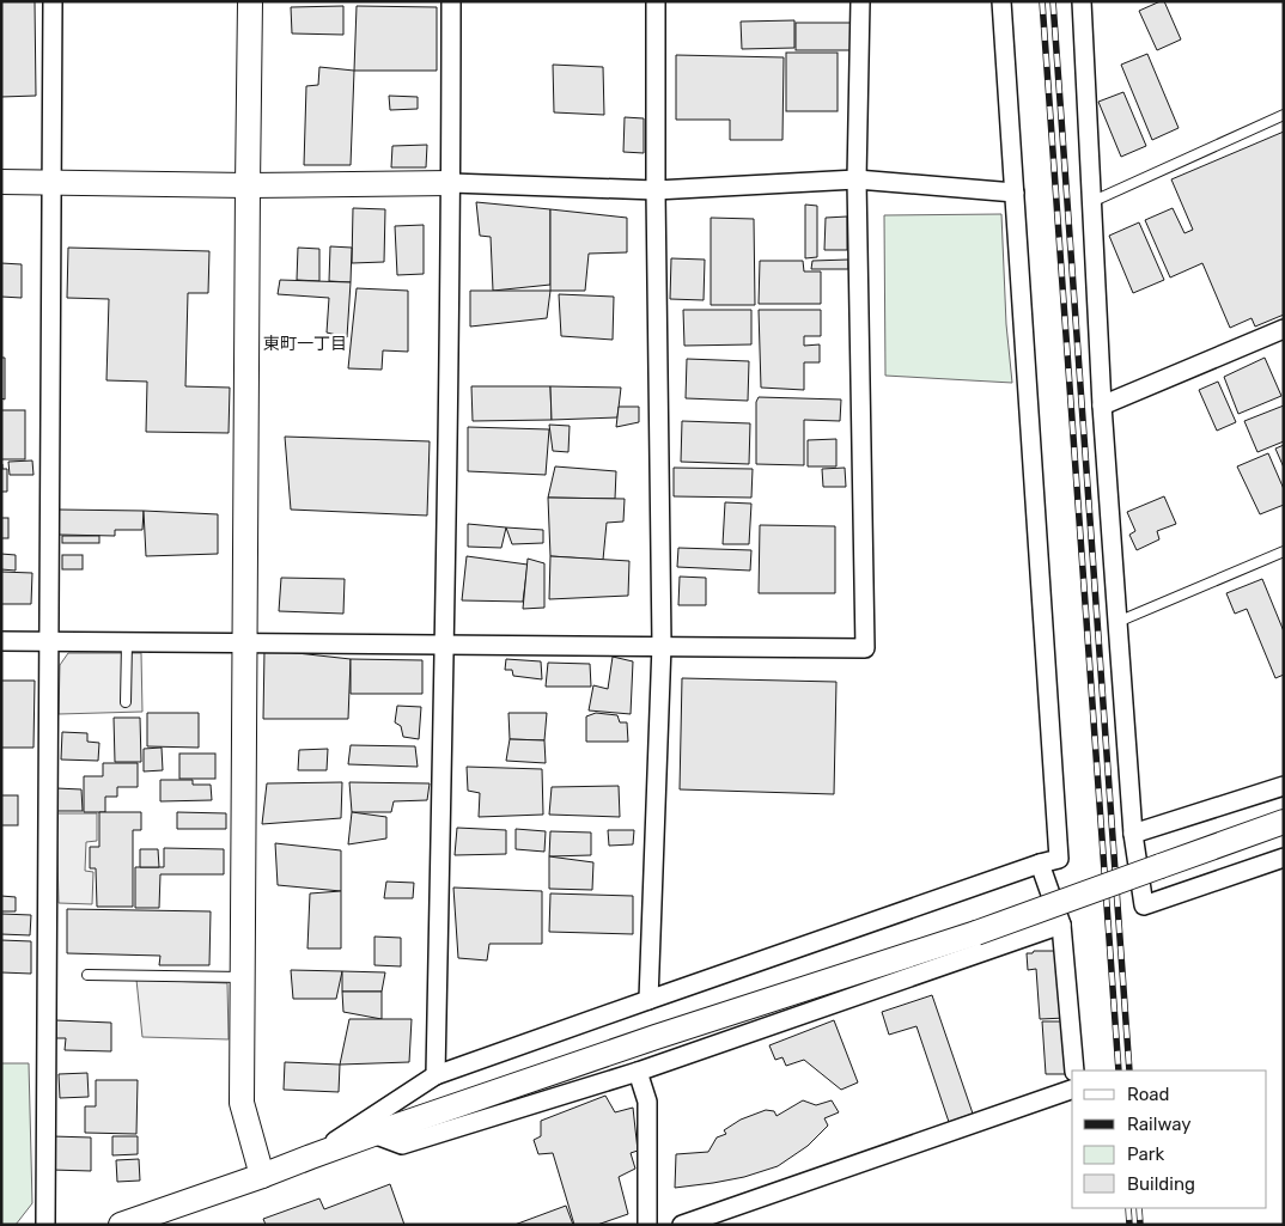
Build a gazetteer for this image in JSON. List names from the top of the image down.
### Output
{
  "districts": ["東町一丁目"],
  "legend": [
    "Road",
    "Railway",
    "Park",
    "Building"
  ]
}
